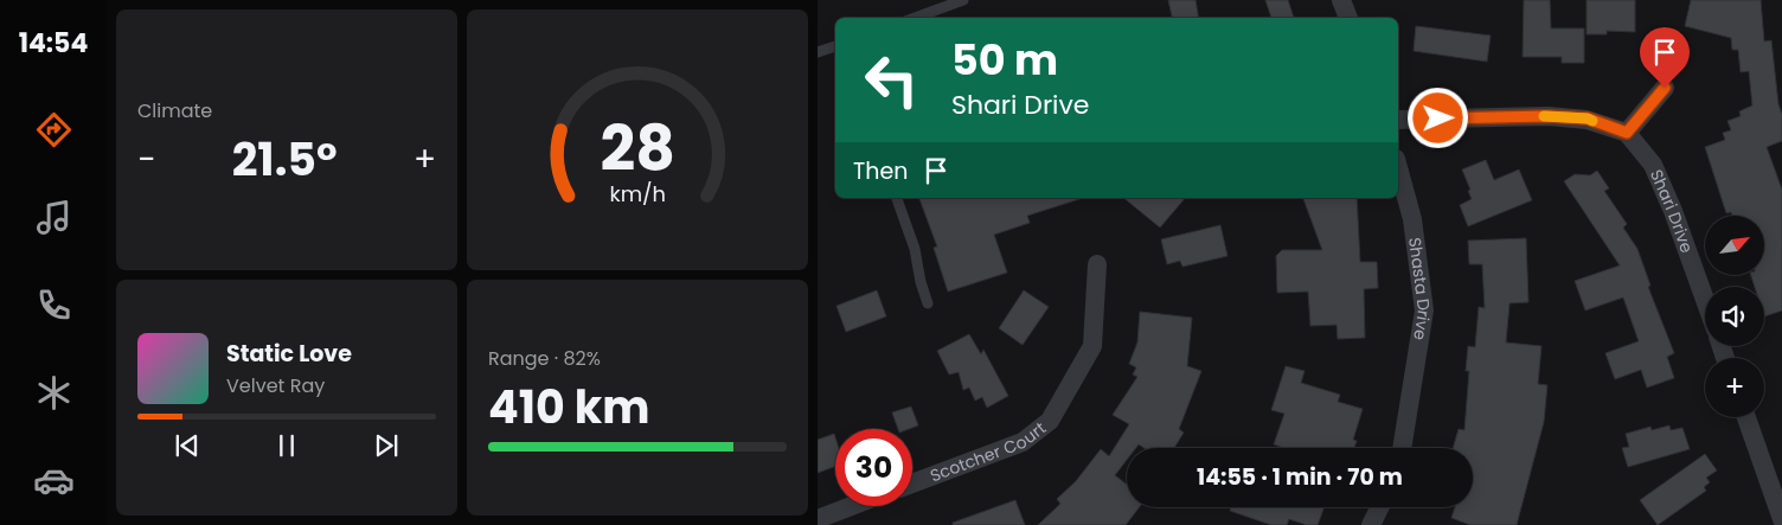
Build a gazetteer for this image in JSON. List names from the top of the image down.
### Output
{
  "streets": {
    "street": ["Shari Drive", "Shasta Drive", "Scotcher Court"]
  },
  "north": "top right",
  "page": {
    "tabs": "14:54",
    "tile": [
      "Climate",
      ["Range · 82%", "410 km"]
    ],
    "turn": ["50 m", "Shari Drive"],
    "heat": ["−", "21.5°", "+"],
    "then": "Then",
    "map_buttons": "+",
    "song": ["Static Love", "Velvet Ray"],
    "limit": "30",
    "trip": "14:55 · 1 min · 70 m",
    "gauge": ["28", "km/h"]
  }
}
